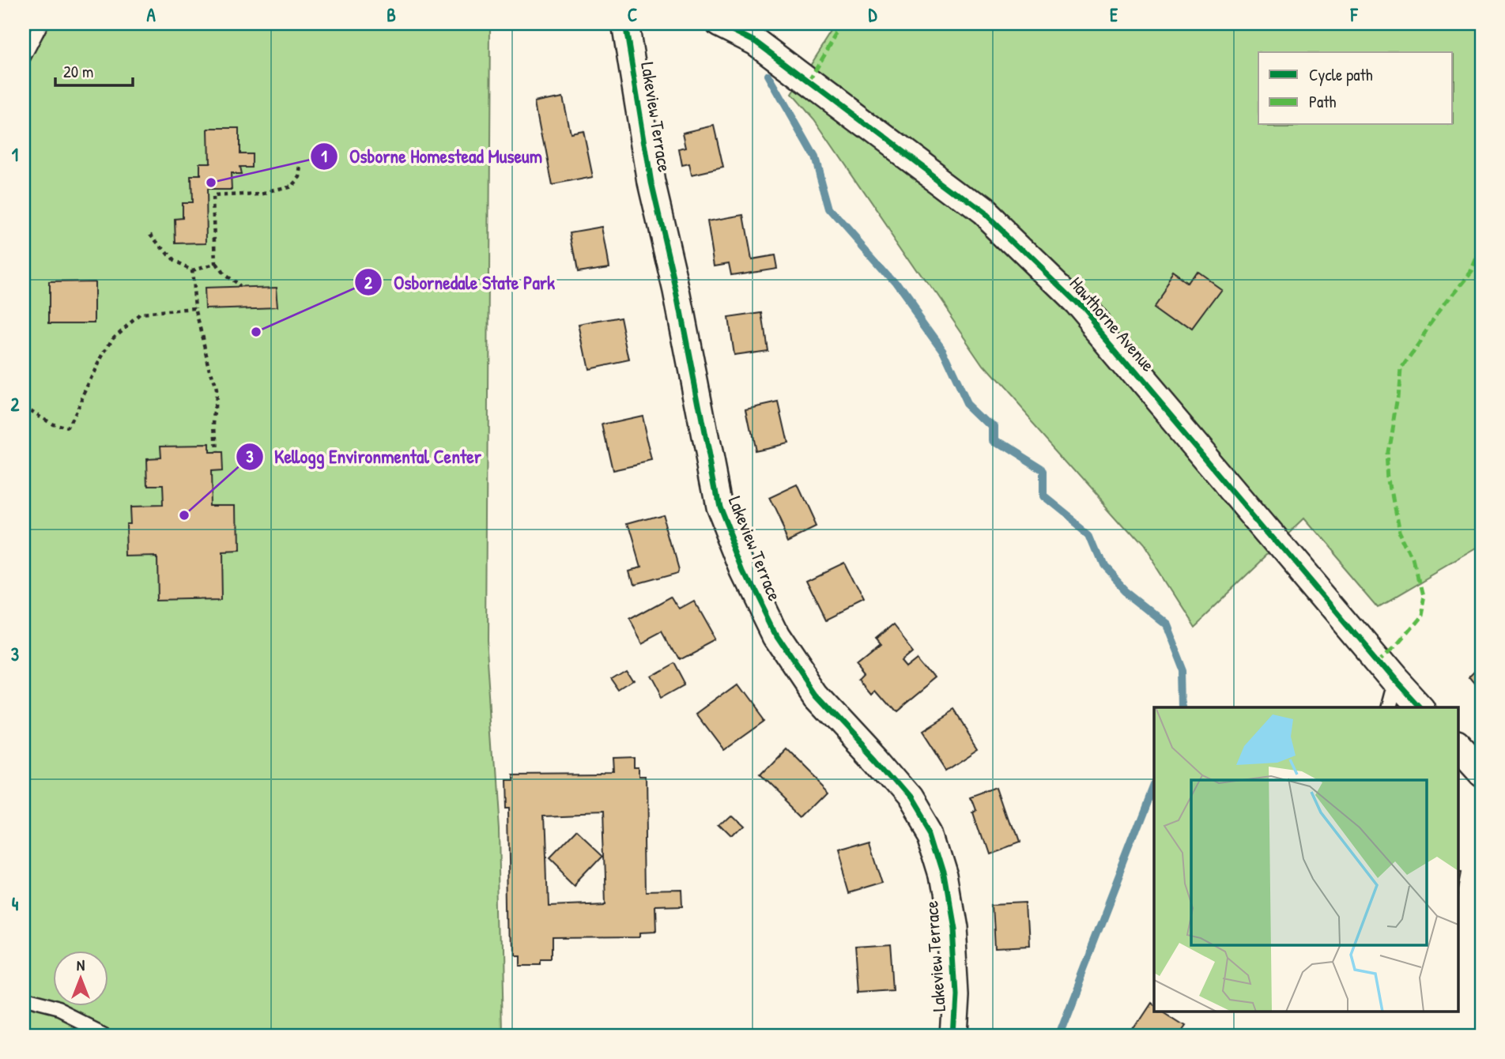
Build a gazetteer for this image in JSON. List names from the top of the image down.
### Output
{
  "streets": {
    "street": ["Lakeview Terrace", "Hawthorne Avenue"]
  },
  "places": ["Osborne Homestead Museum", "Osbornedale State Park", "Kellogg Environmental Center"],
  "legend": ["Cycle path", "Path"],
  "scale_bar": "20 m",
  "north": "top",
  "grid": {
    "columns": [
      "A",
      "B",
      "C",
      "D",
      "E",
      "F"
    ],
    "rows": [
      "1",
      "2",
      "3",
      "4"
    ]
  }
}
